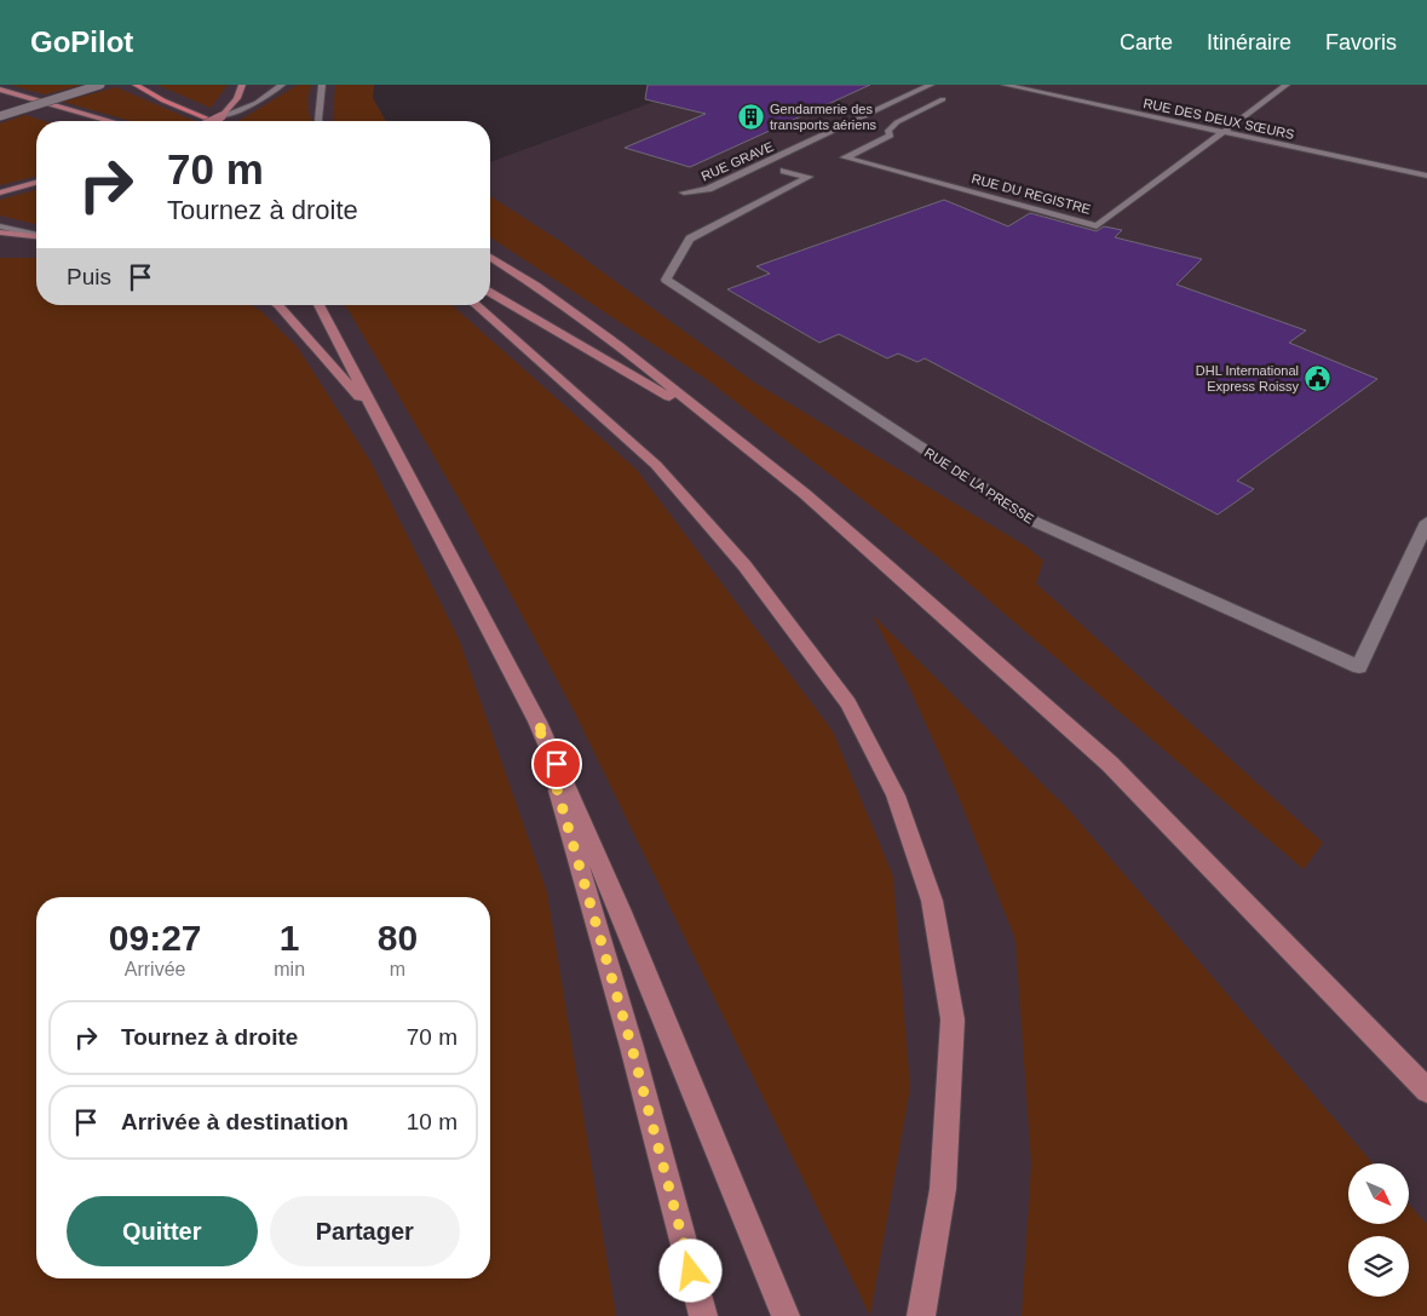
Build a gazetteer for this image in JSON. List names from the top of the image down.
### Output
{
  "streets": {
    "street": [
      "RUE DES DEUX SŒURS",
      "RUE GRAVE",
      "RUE DU REGISTRE",
      "RUE DE LA PRESSE"
    ]
  },
  "crossings": [
    ["RUE DES DEUX SŒURS", "RUE DU REGISTRE"]
  ],
  "places": {
    "building": ["Gendarmerie des transports aériens"],
    "public building": ["DHL International Express Roissy"]
  },
  "north": "bottom right",
  "page": {
    "header": "GoPilot",
    "nav": ["Carte", "Itinéraire", "Favoris"],
    "turn": ["70 m", "Tournez à droite"],
    "then": "Puis",
    "eta": [
      "09:27",
      "Arrivée",
      "1",
      "min",
      "80",
      "m"
    ],
    "list": [
      {
        "name": "Tournez à droite",
        "value": "70 m"
      },
      {
        "name": "Arrivée à destination",
        "value": "10 m"
      }
    ],
    "buttons": ["Quitter", "Partager"]
  }
}
